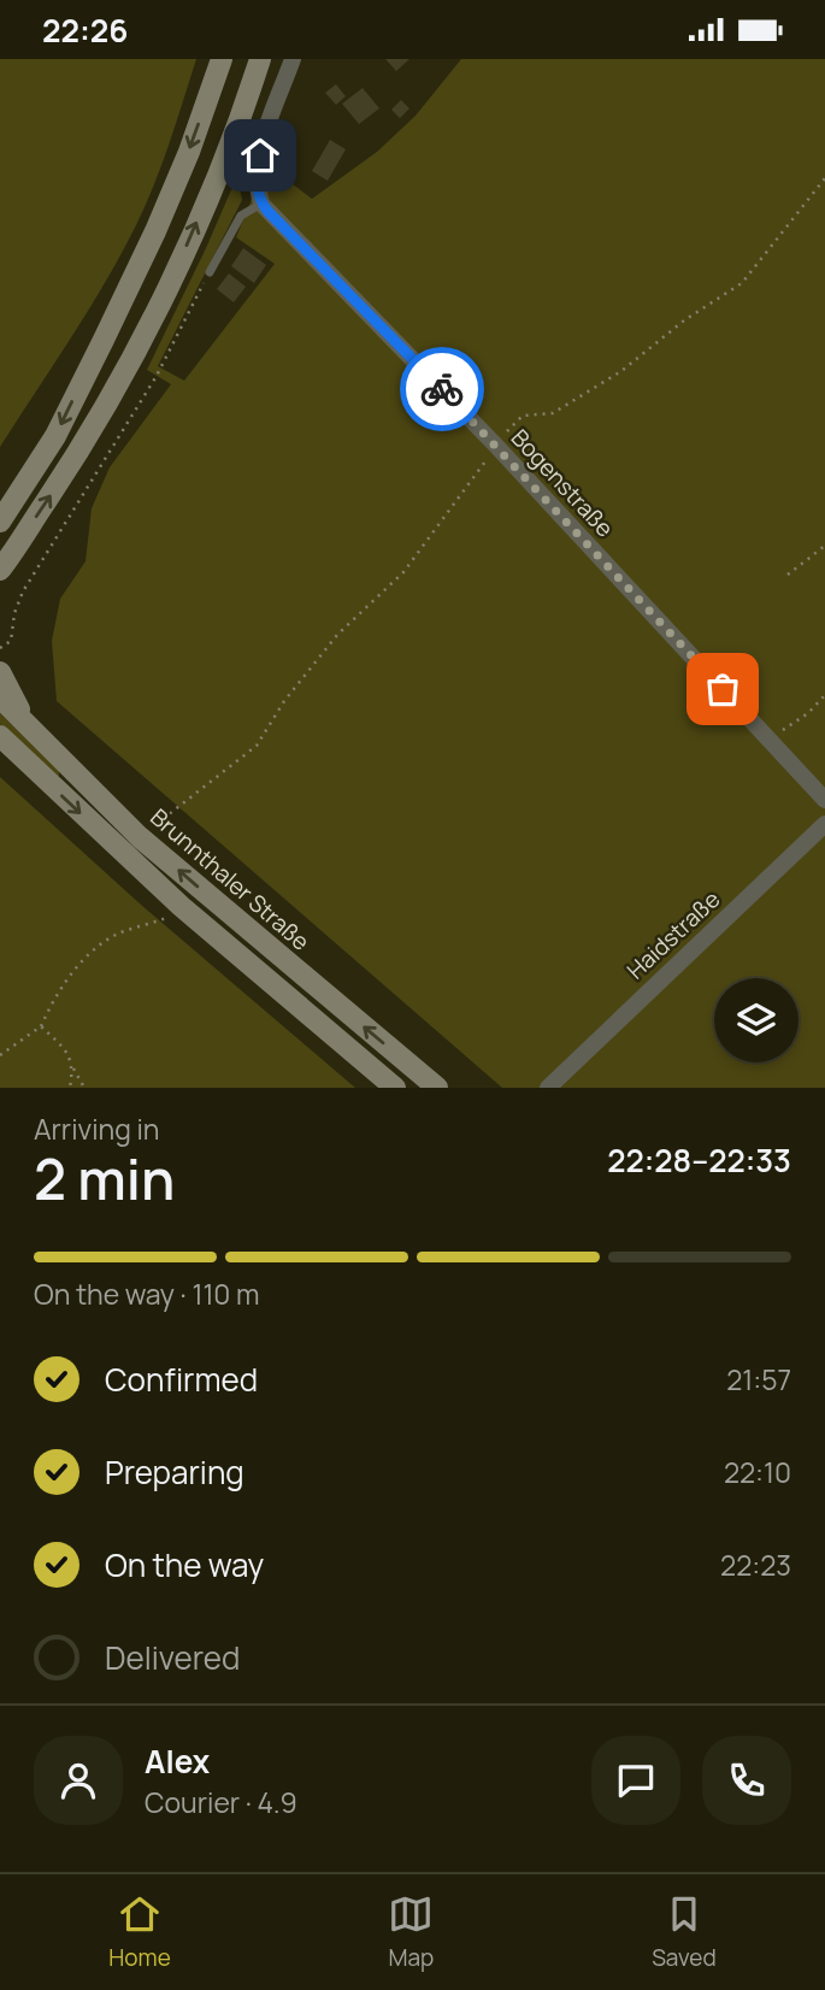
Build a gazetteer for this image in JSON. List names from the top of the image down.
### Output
{
  "streets": {
    "main road": ["Brunnthaler Straße"],
    "street": ["Bogenstraße", "Haidstraße"]
  },
  "page": {
    "status": "22:26",
    "heading": ["2 min", "Arriving in", "22:28–22:33"],
    "panel": ["Alex", "Courier · 4.9"],
    "bar": "On the way · 110 m",
    "list": [
      ["Confirmed", "21:57"],
      ["Preparing", "22:10"],
      ["On the way", "22:23"],
      "Delivered"
    ],
    "tabs": ["Home", "Map", "Saved"]
  }
}
